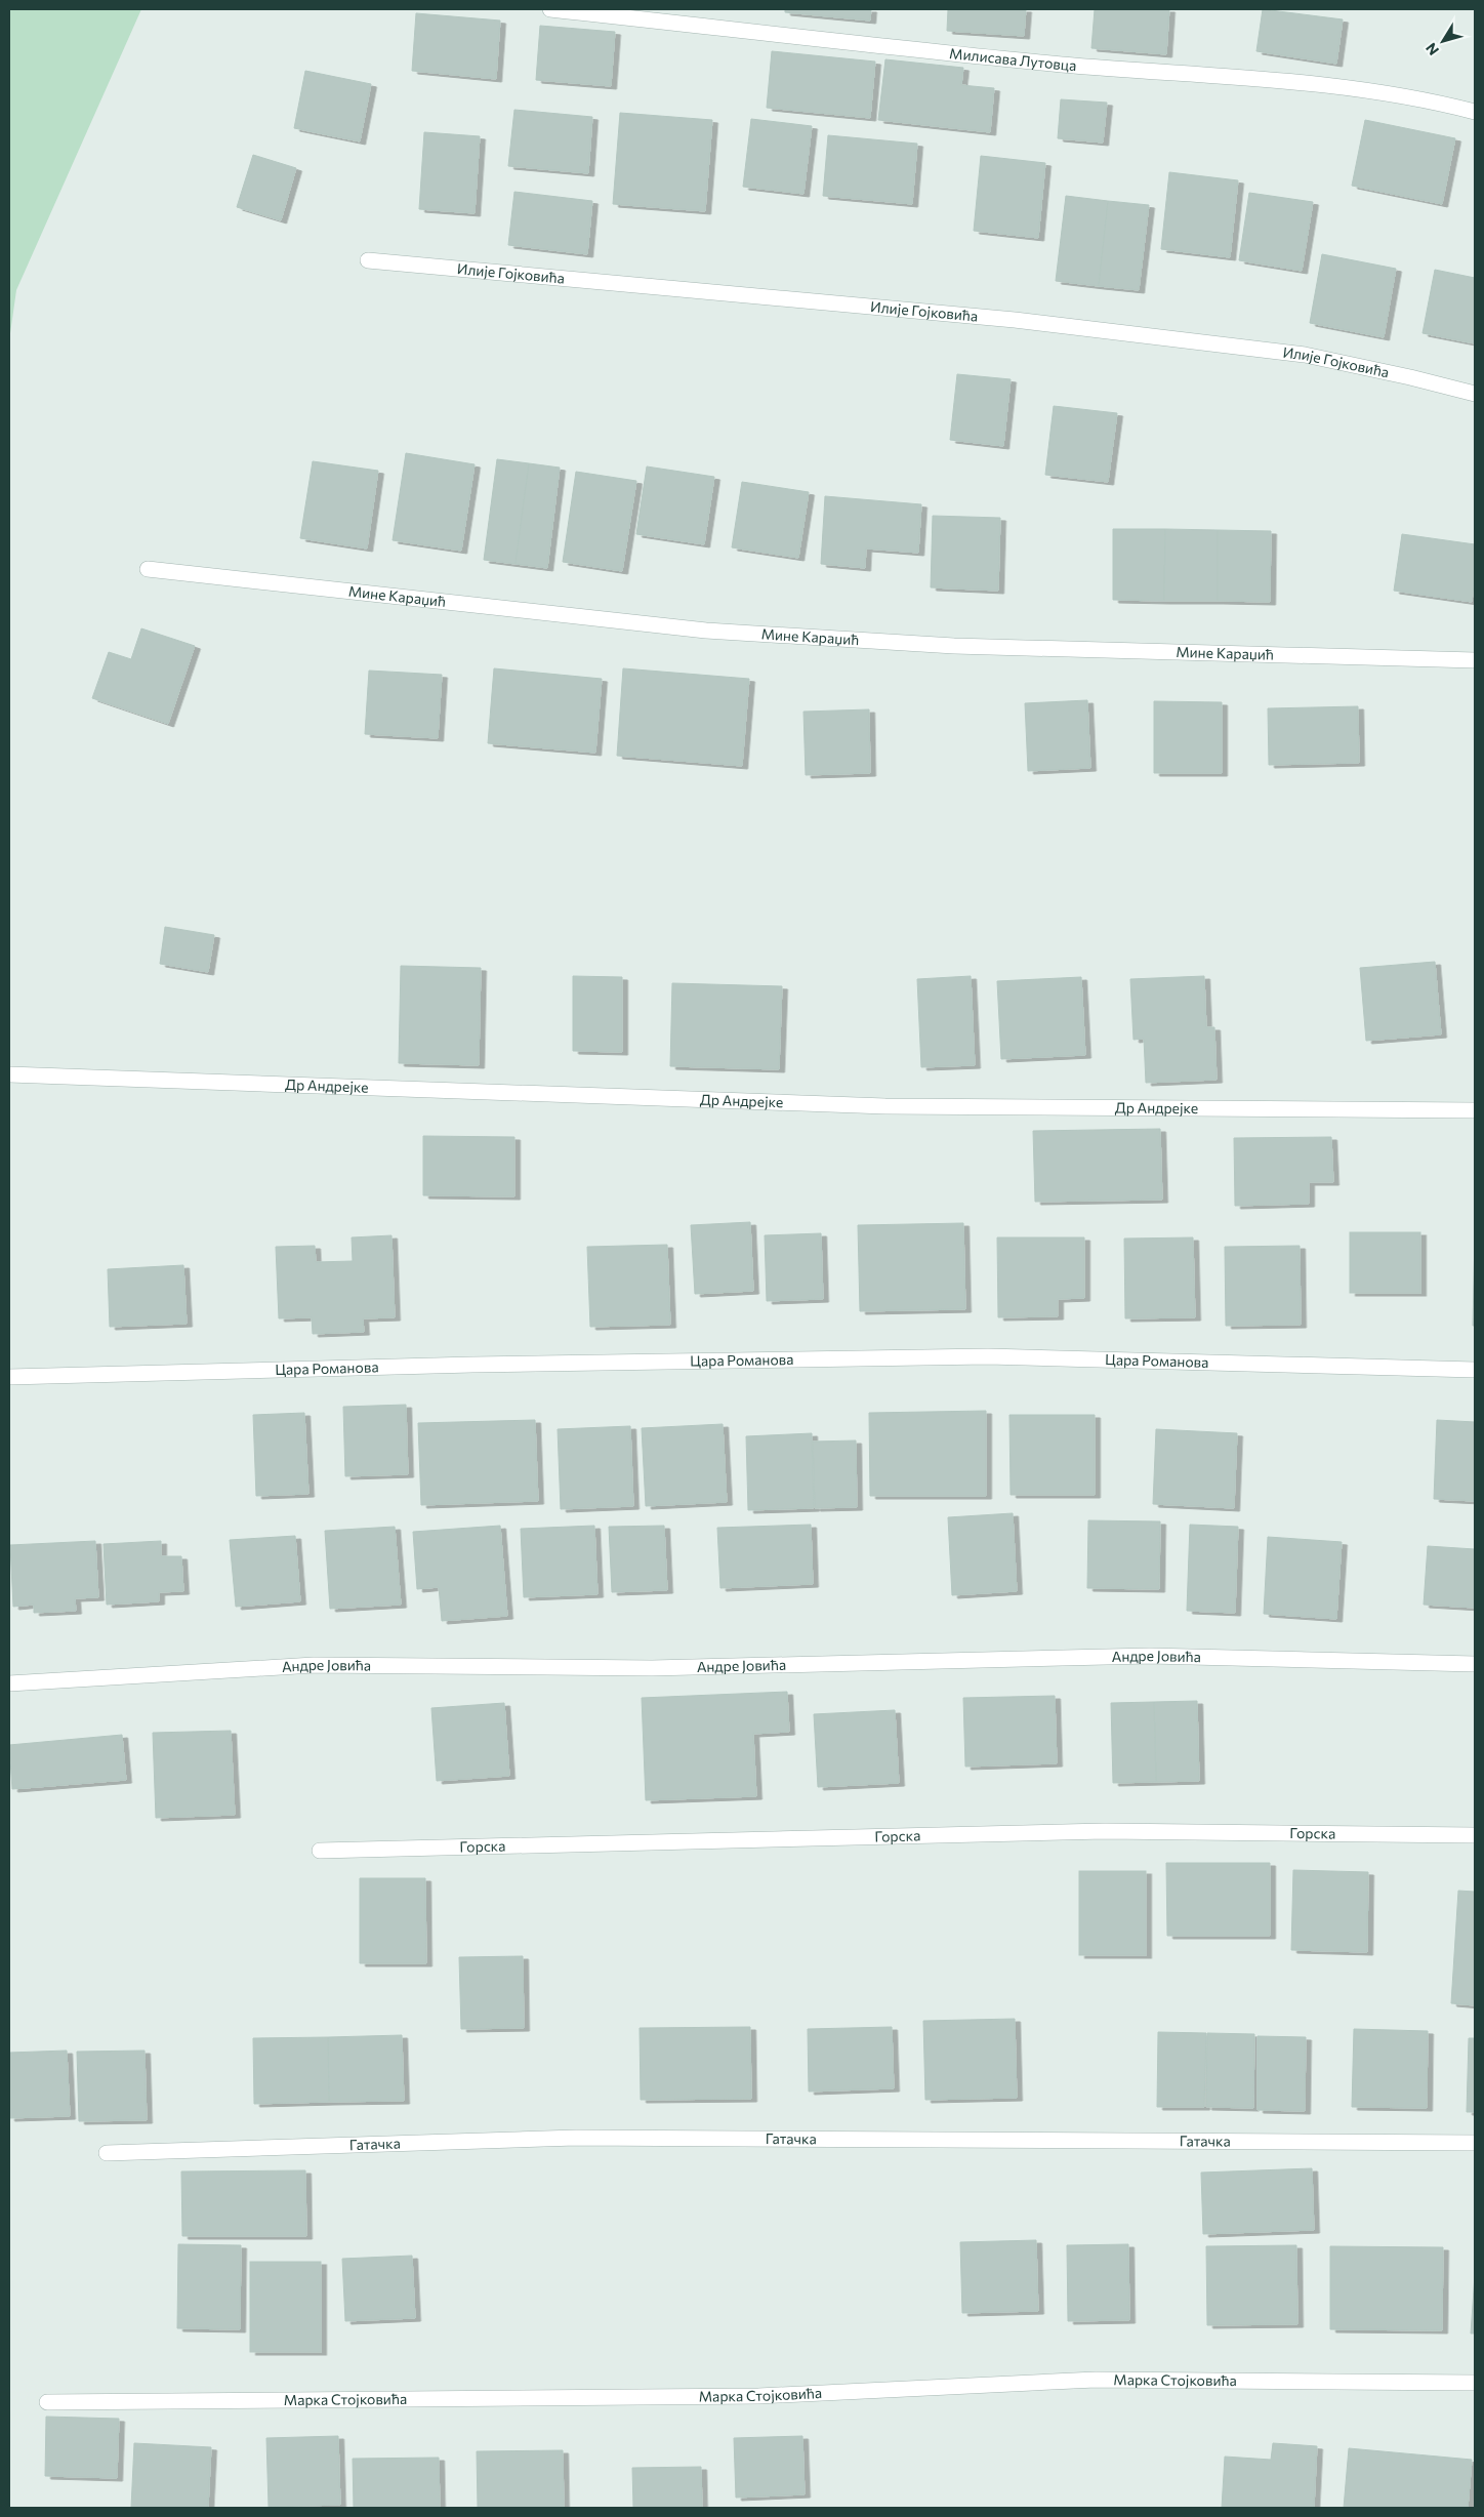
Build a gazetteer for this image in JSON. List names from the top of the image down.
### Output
{
  "streets": {
    "street": [
      "Милисава Лутовца",
      "Илије Гојковића",
      "Мине Караџић",
      "Др Андрејке",
      "Цара Романова",
      "Андре Јовића",
      "Горска",
      "Гатачка",
      "Марка Стојковића"
    ]
  },
  "north": "bottom left"
}
